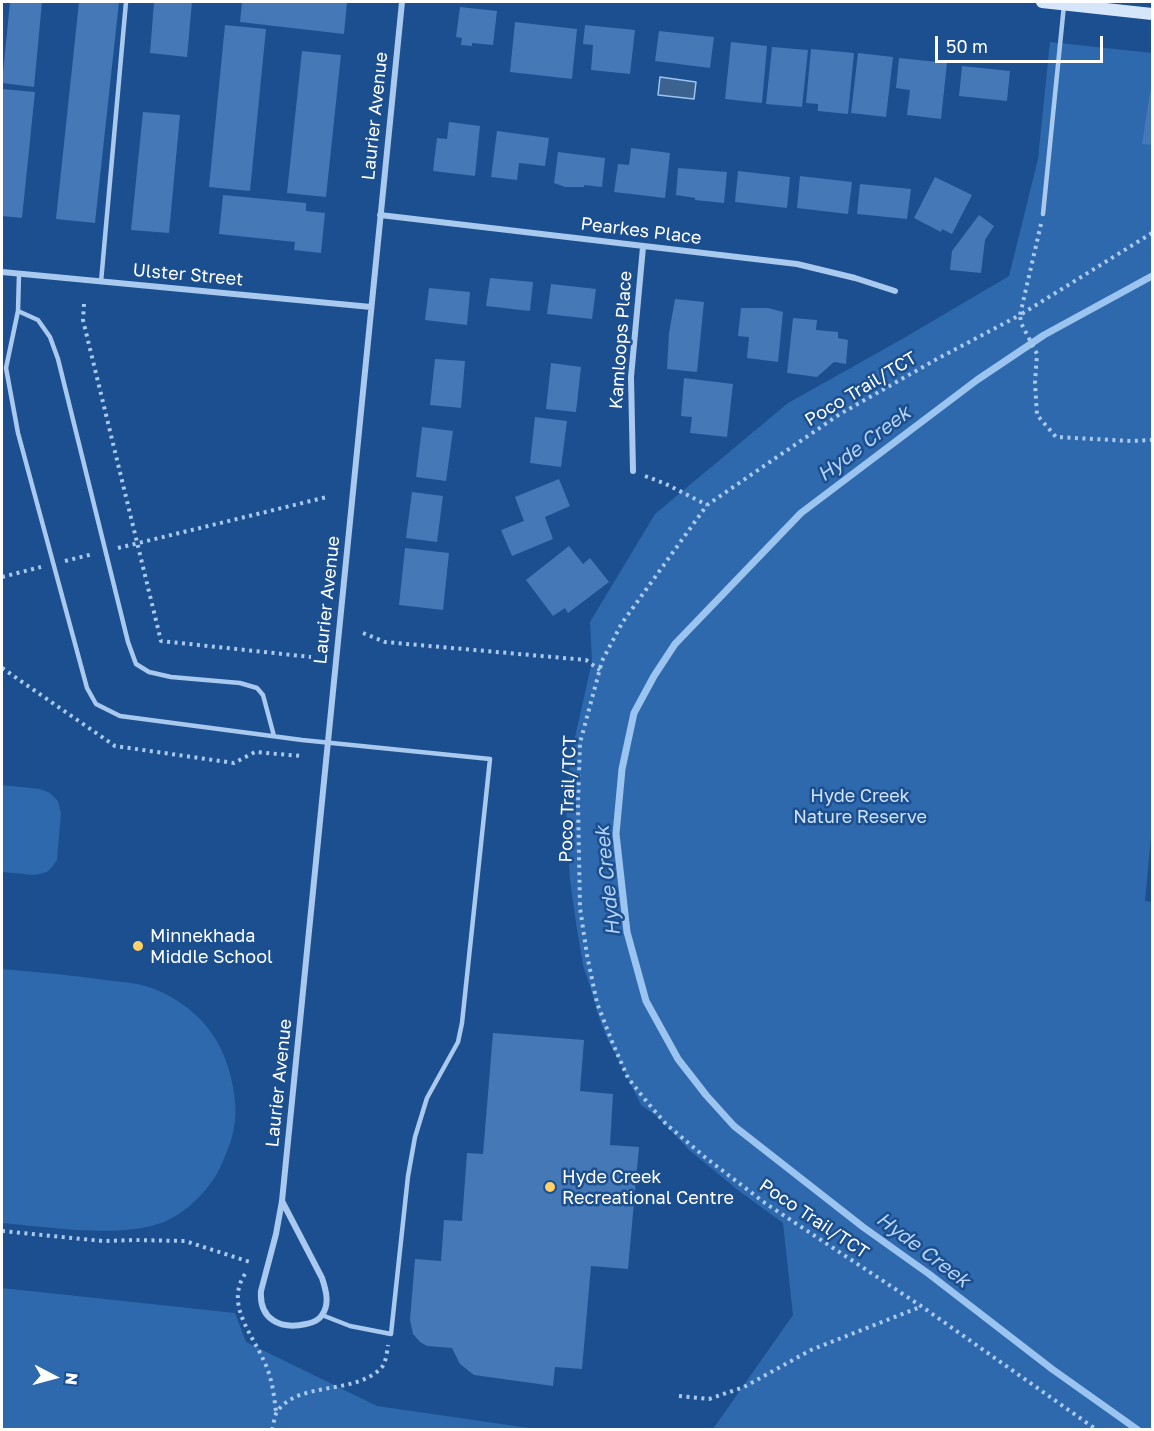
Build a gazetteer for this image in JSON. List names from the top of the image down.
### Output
{
  "streets": {
    "street": [
      "Laurier Avenue",
      "Pearkes Place",
      "Ulster Street",
      "Kamloops Place"
    ],
    "path": ["Poco Trail/TCT"]
  },
  "crossings": [
    ["Laurier Avenue", "Pearkes Place"],
    ["Laurier Avenue", "Ulster Street"],
    ["Pearkes Place", "Kamloops Place"]
  ],
  "water": ["Hyde Creek"],
  "parks": ["Hyde Creek Nature Reserve"],
  "places": ["Minnekhada Middle School", "Hyde Creek Recreational Centre"],
  "scale_bar": "50 m",
  "north": "right"
}
